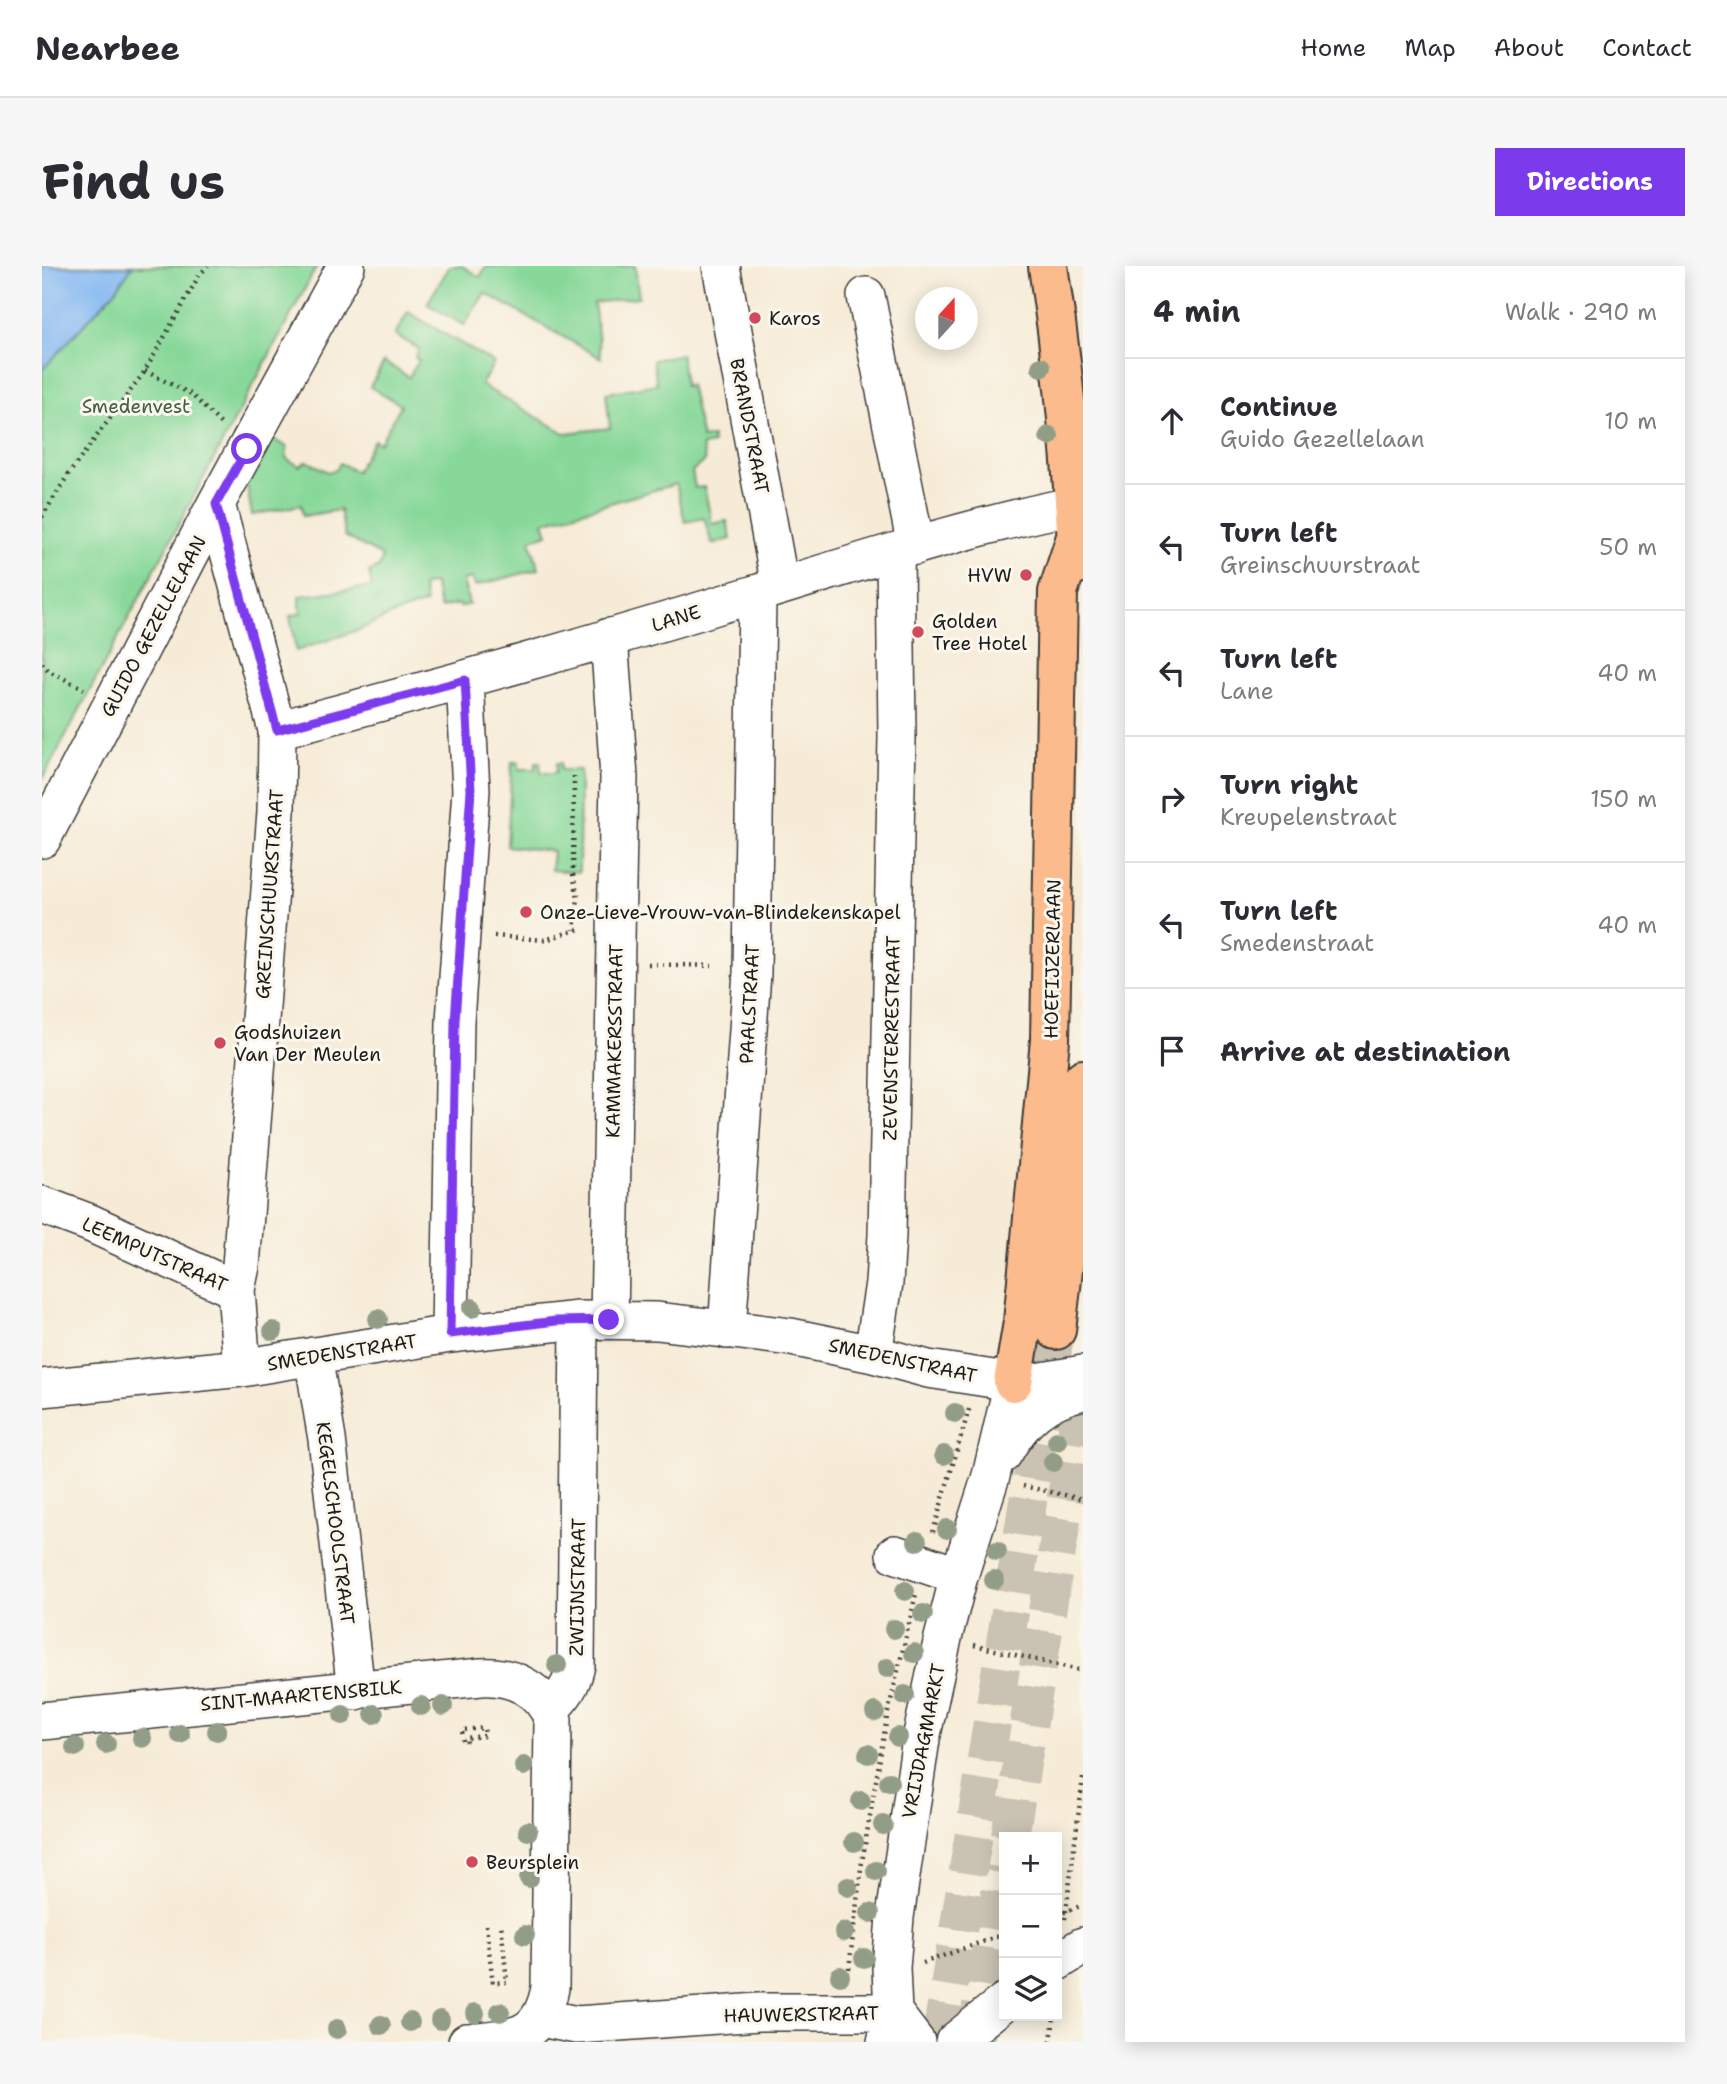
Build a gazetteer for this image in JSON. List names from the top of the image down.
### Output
{
  "streets": {
    "main road": ["HOEFIJZERLAAN"],
    "street": [
      "BRANDSTRAAT",
      "LANE",
      "GUIDO GEZELLELAAN",
      "GREINSCHUURSTRAAT",
      "PAALSTRAAT",
      "ZEVENSTERRESTRAAT",
      "KAMMAKERSSTRAAT",
      "LEEMPUTSTRAAT",
      "SMEDENSTRAAT",
      "KEGELSCHOOLSTRAAT",
      "ZWIJNSTRAAT",
      "SINT-MAARTENSBILK",
      "VRIJDAGMARKT",
      "HAUWERSTRAAT"
    ]
  },
  "crossings": [
    ["BRANDSTRAAT", "LANE"],
    ["BRANDSTRAAT", "PAALSTRAAT"],
    ["LANE", "GREINSCHUURSTRAAT"],
    ["LANE", "HOEFIJZERLAAN"],
    ["LANE", "PAALSTRAAT"],
    ["LANE", "ZEVENSTERRESTRAAT"],
    ["LANE", "KAMMAKERSSTRAAT"],
    ["GUIDO GEZELLELAAN", "GREINSCHUURSTRAAT"],
    ["GREINSCHUURSTRAAT", "LEEMPUTSTRAAT"],
    ["HOEFIJZERLAAN", "SMEDENSTRAAT"],
    ["HOEFIJZERLAAN", "VRIJDAGMARKT"],
    ["PAALSTRAAT", "SMEDENSTRAAT"],
    ["ZEVENSTERRESTRAAT", "SMEDENSTRAAT"],
    ["KAMMAKERSSTRAAT", "SMEDENSTRAAT"],
    ["KAMMAKERSSTRAAT", "ZWIJNSTRAAT"],
    ["LEEMPUTSTRAAT", "SMEDENSTRAAT"],
    ["SMEDENSTRAAT", "KEGELSCHOOLSTRAAT"],
    ["SMEDENSTRAAT", "ZWIJNSTRAAT"],
    ["SMEDENSTRAAT", "VRIJDAGMARKT"],
    ["KEGELSCHOOLSTRAAT", "SINT-MAARTENSBILK"],
    ["ZWIJNSTRAAT", "SINT-MAARTENSBILK"],
    ["VRIJDAGMARKT", "HAUWERSTRAAT"]
  ],
  "parks": ["Smedenvest"],
  "places": [
    "Karos",
    "HVW",
    "Golden Tree Hotel",
    "Onze-Lieve-Vrouw-van-Blindekenskapel",
    "Godshuizen Van Der Meulen",
    "Beursplein"
  ],
  "north": "top",
  "page": {
    "header": "Nearbee",
    "nav": [
      "Home",
      "Map",
      "About",
      "Contact"
    ],
    "buttons": "Directions",
    "title": "Find us",
    "heading": ["4 min", "Walk · 290 m"],
    "list": [
      ["Continue", "Guido Gezellelaan", "10 m"],
      ["Turn left", "Greinschuurstraat", "50 m"],
      ["Turn left", "Lane", "40 m"],
      ["Turn right", "Kreupelenstraat", "150 m"],
      ["Turn left", "Smedenstraat", "40 m"],
      "Arrive at destination"
    ],
    "map_buttons": ["+", "−"]
  }
}
